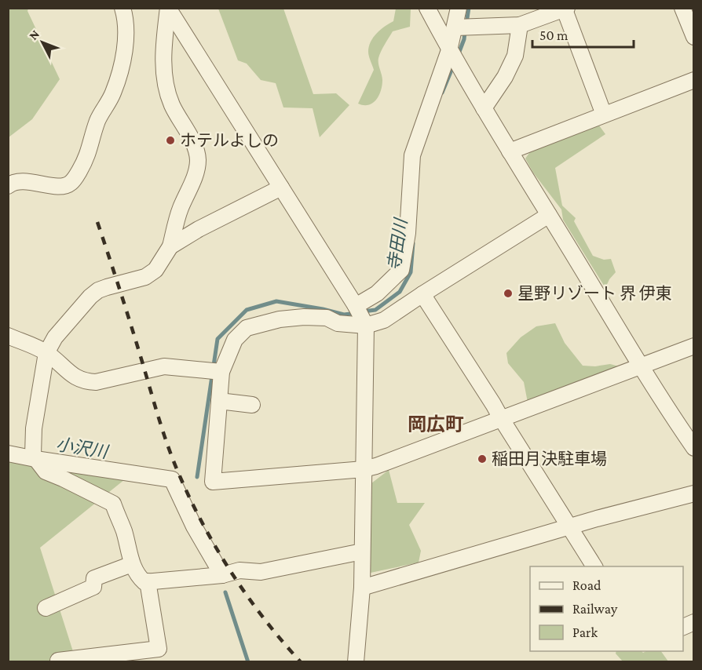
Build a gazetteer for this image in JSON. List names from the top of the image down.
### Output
{
  "districts": ["岡広町"],
  "water": ["寺田川", "小沢川"],
  "places": ["ホテルよしの", "星野リゾート 界 伊東", "稲田月決駐車場"],
  "legend": ["Road", "Railway", "Park"],
  "scale_bar": "50 m",
  "north": "top left"
}
